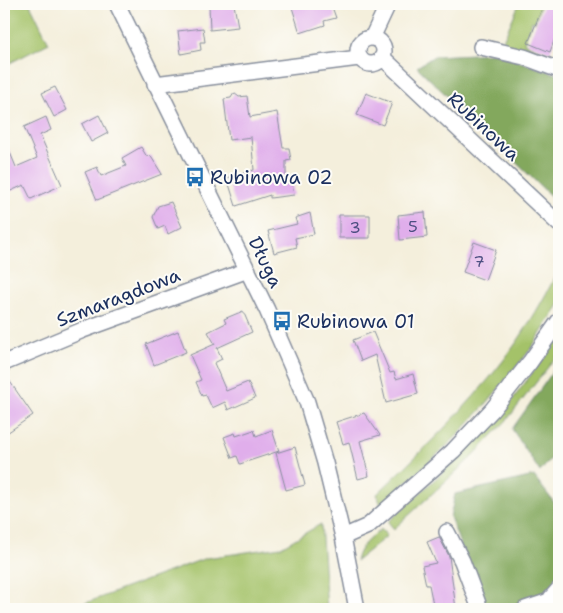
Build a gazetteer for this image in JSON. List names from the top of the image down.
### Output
{
  "streets": {
    "street": ["Rubinowa", "Długa", "Szmaragdowa"]
  },
  "crossings": [
    ["Długa", "Szmaragdowa"]
  ],
  "places": {
    "bus stop": ["Rubinowa 02", "Rubinowa 01"]
  },
  "house_numbers": ["5", "3", "7"]
}
